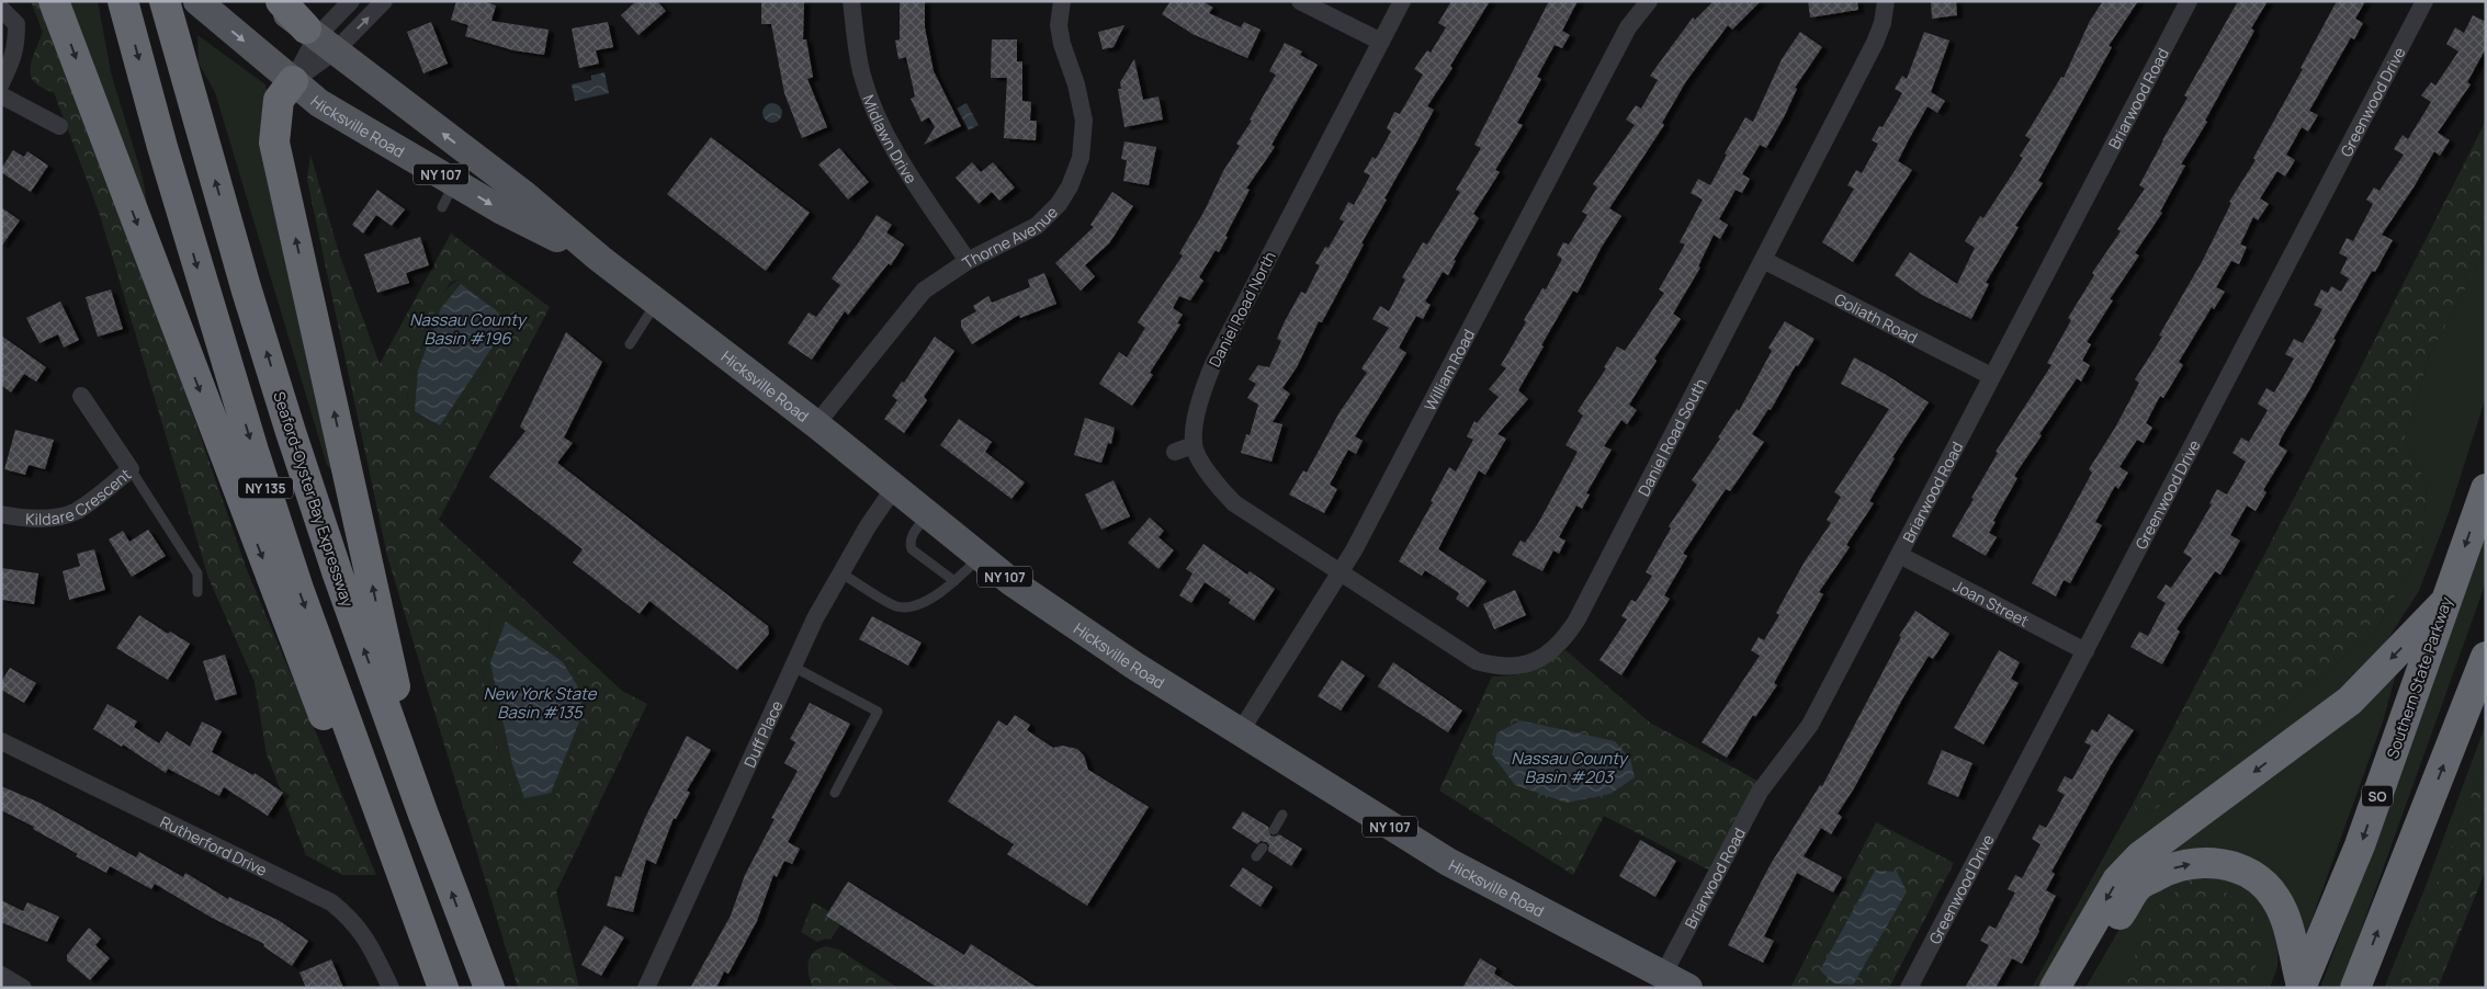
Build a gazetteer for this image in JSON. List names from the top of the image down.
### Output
{
  "streets": {
    "highway": [
      "NY 135",
      "Seaford-Oyster Bay Expressway",
      "Southern State Parkway",
      "SO"
    ],
    "main road": ["Hicksville Road", "NY 107"],
    "street": [
      "Briarwood Road",
      "Greenwood Drive",
      "Midlawn Drive",
      "Thorne Avenue",
      "Daniel Road North",
      "Goliath Road",
      "William Road",
      "Daniel Road South",
      "Kildare Crescent",
      "Joan Street",
      "Duff Place",
      "Rutherford Drive"
    ]
  },
  "crossings": [
    ["Briarwood Road", "Hicksville Road"],
    ["Briarwood Road", "Goliath Road"],
    ["Briarwood Road", "Joan Street"],
    ["Greenwood Drive", "Joan Street"],
    ["Hicksville Road", "Thorne Avenue"],
    ["Hicksville Road", "William Road"],
    ["Hicksville Road", "Duff Place"],
    ["Midlawn Drive", "Thorne Avenue"],
    ["Goliath Road", "Daniel Road South"],
    ["William Road", "Daniel Road South"]
  ],
  "water": ["Nassau County Basin #196", "New York State Basin #135", "Nassau County Basin #203"]
}
